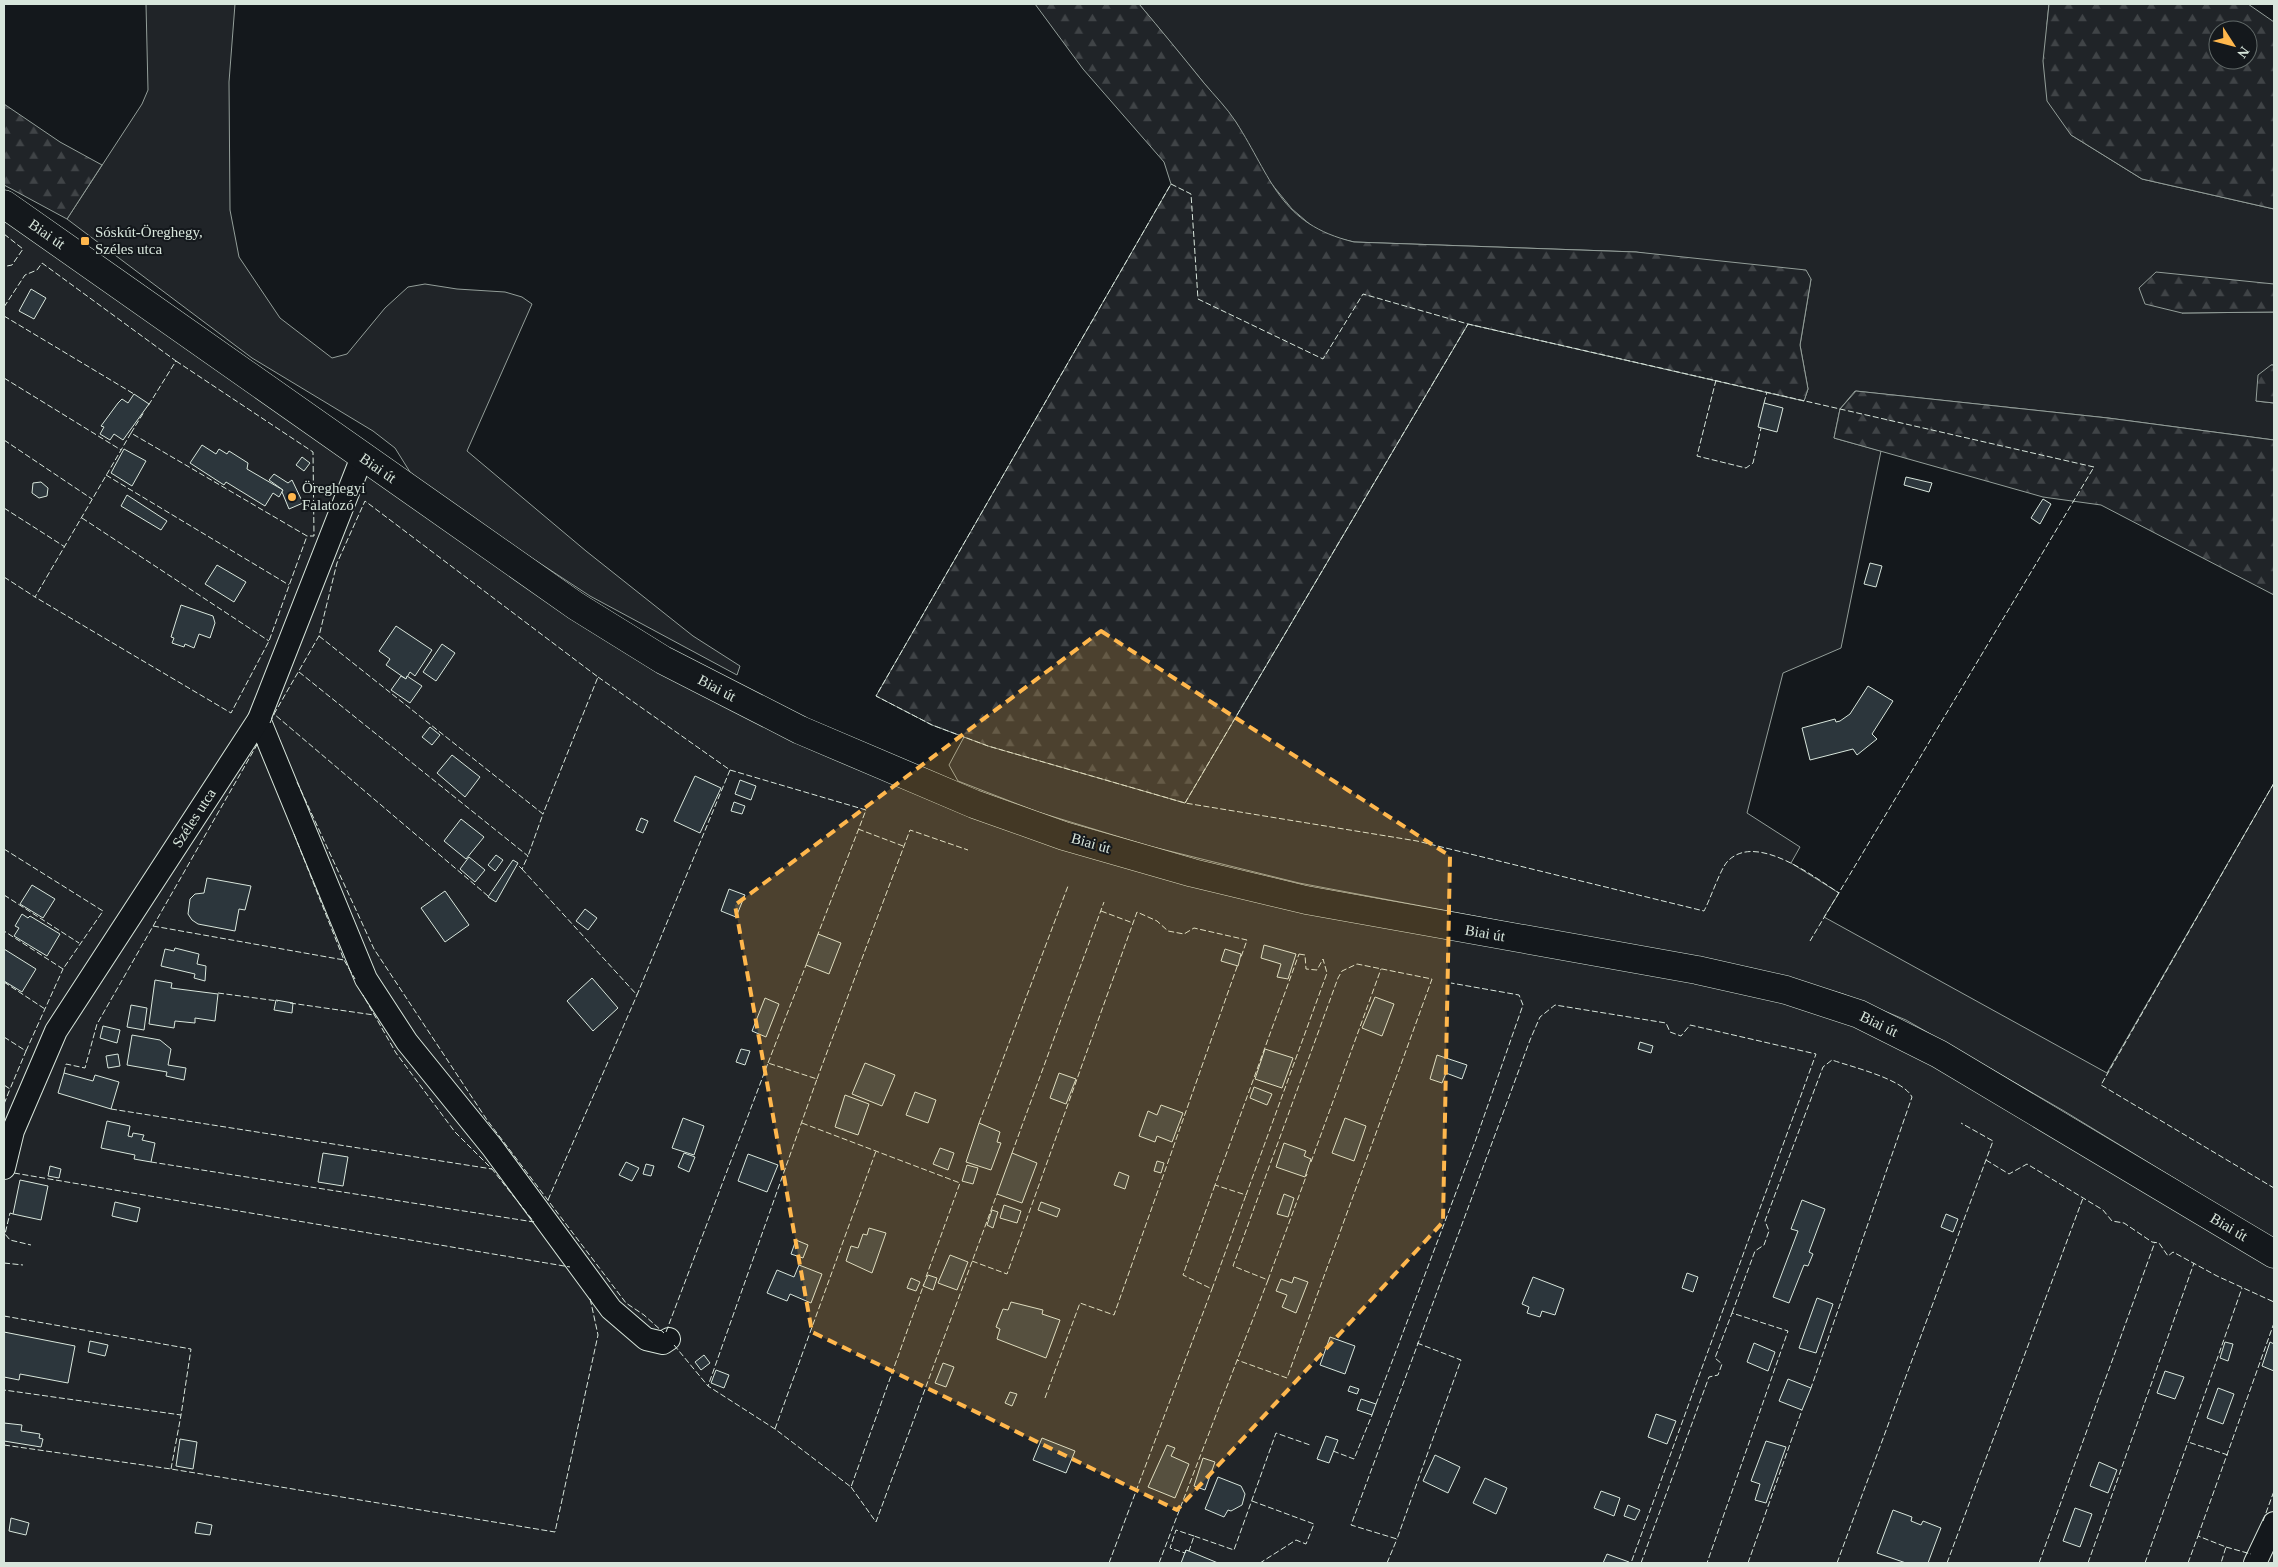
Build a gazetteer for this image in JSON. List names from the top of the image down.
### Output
{
  "streets": {
    "main road": ["Biai út"],
    "street": ["Széles utca"]
  },
  "crossings": [
    ["Biai út", "Széles utca"]
  ],
  "places": {
    "transit": ["Sóskút-Öreghegy, Széles utca"],
    "other": ["Öreghegyi Falatozó"]
  },
  "north": "bottom right"
}
